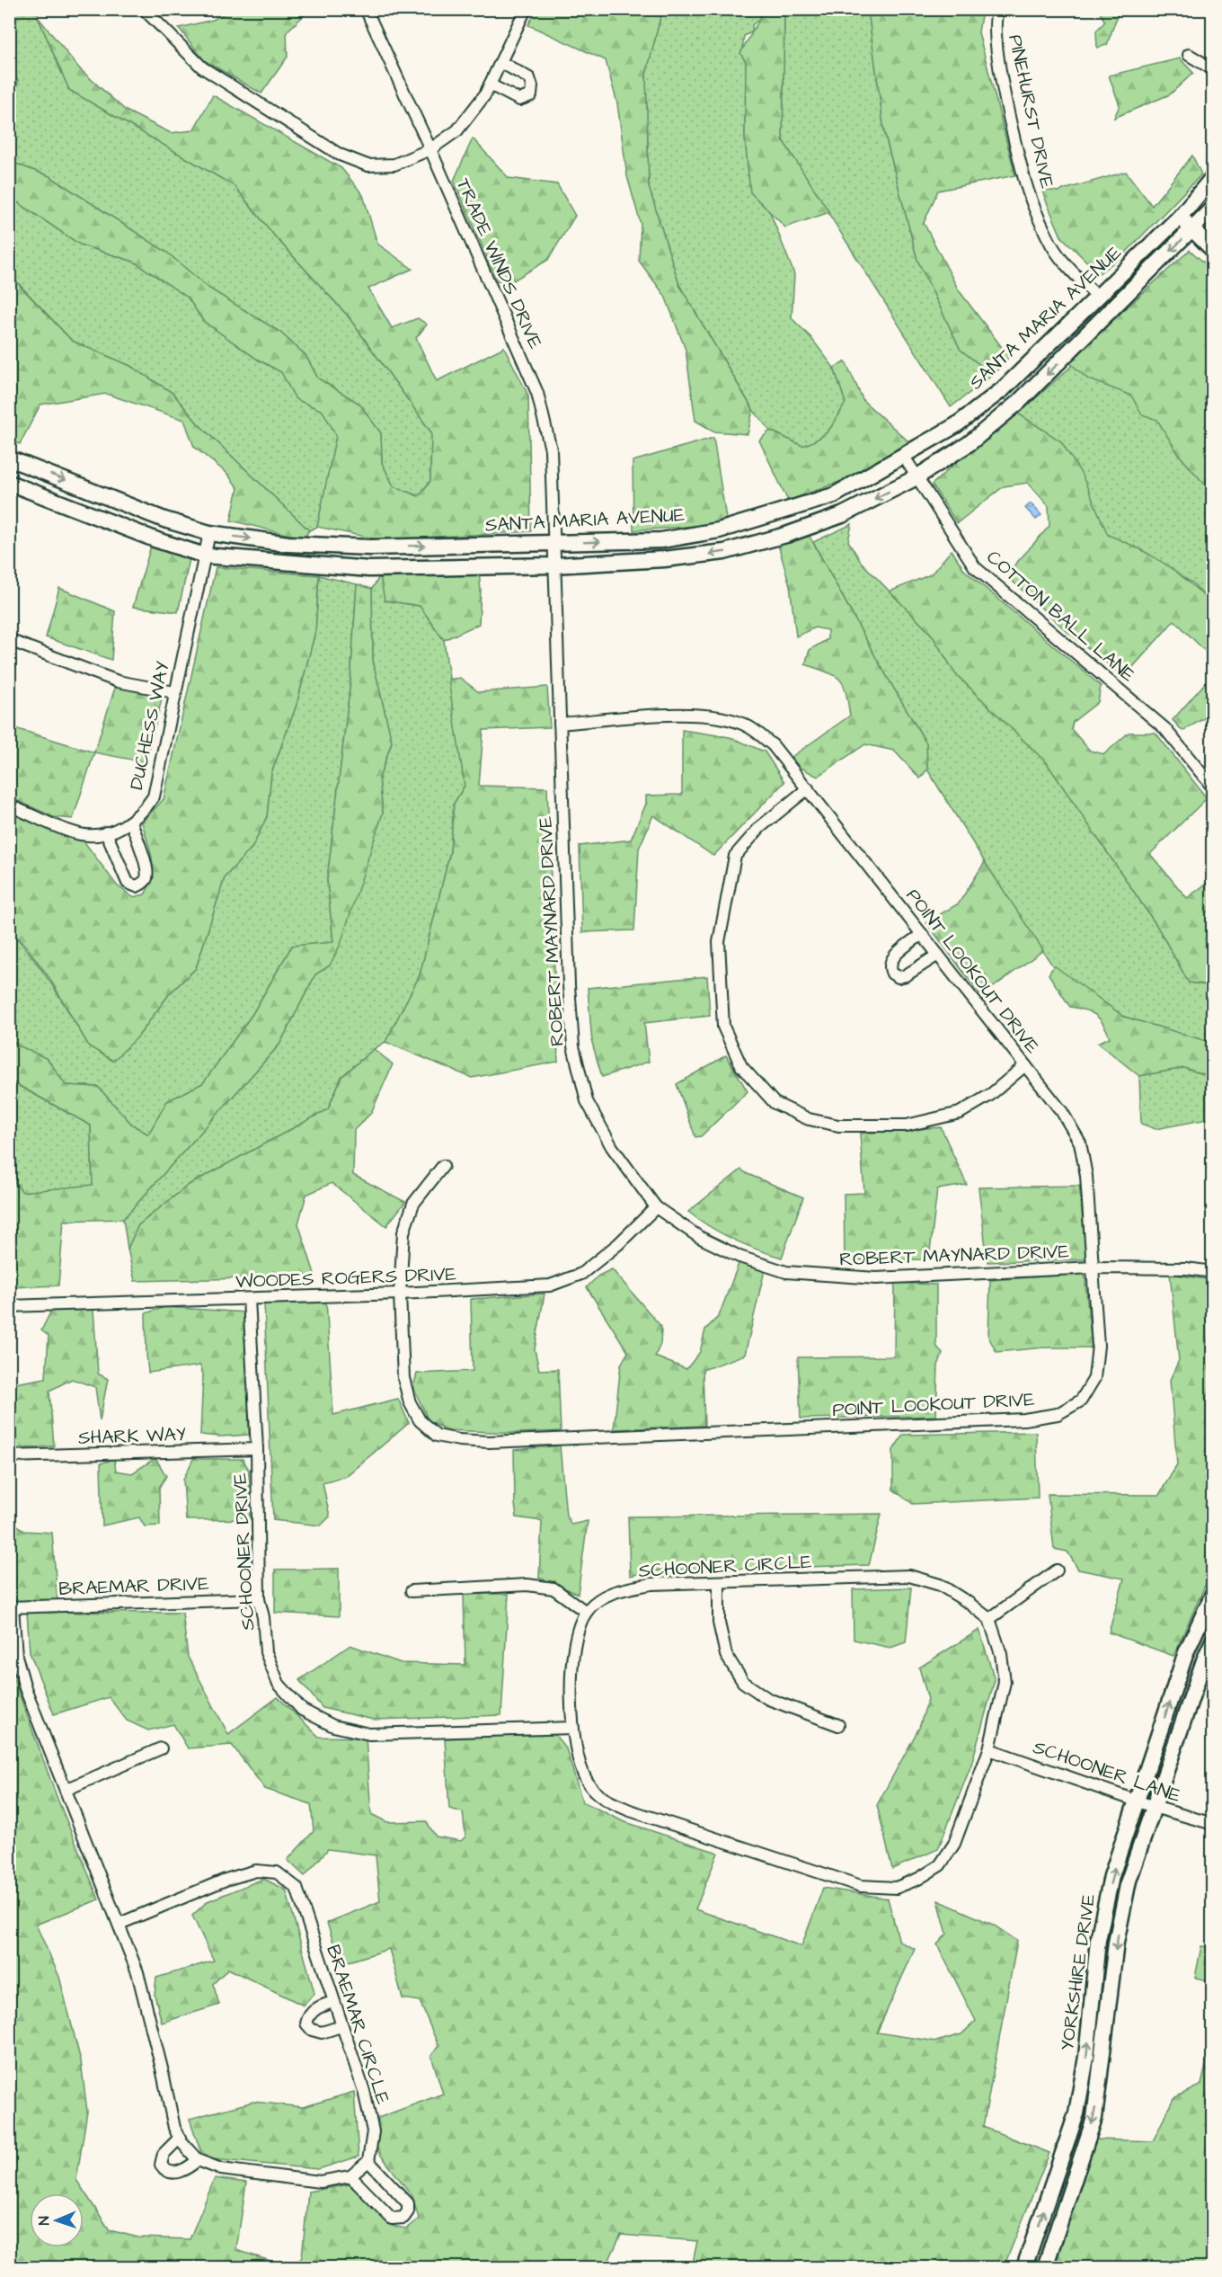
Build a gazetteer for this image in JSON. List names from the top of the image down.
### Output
{
  "streets": {
    "street": [
      "PINEHURST DRIVE",
      "TRADE WINDS DRIVE",
      "SANTA MARIA AVENUE",
      "COTTON BALL LANE",
      "DUCHESS WAY",
      "ROBERT MAYNARD DRIVE",
      "POINT LOOKOUT DRIVE",
      "WOODES ROGERS DRIVE",
      "SHARK WAY",
      "SCHOONER DRIVE",
      "SCHOONER CIRCLE",
      "BRAEMAR DRIVE",
      "SCHOONER LANE",
      "YORKSHIRE DRIVE",
      "BRAEMAR CIRCLE"
    ]
  },
  "crossings": [
    ["PINEHURST DRIVE", "SANTA MARIA AVENUE"],
    ["TRADE WINDS DRIVE", "SANTA MARIA AVENUE"],
    ["TRADE WINDS DRIVE", "ROBERT MAYNARD DRIVE"],
    ["SANTA MARIA AVENUE", "COTTON BALL LANE"],
    ["SANTA MARIA AVENUE", "DUCHESS WAY"],
    ["SANTA MARIA AVENUE", "ROBERT MAYNARD DRIVE"],
    ["ROBERT MAYNARD DRIVE", "POINT LOOKOUT DRIVE"],
    ["ROBERT MAYNARD DRIVE", "WOODES ROGERS DRIVE"],
    ["POINT LOOKOUT DRIVE", "WOODES ROGERS DRIVE"],
    ["WOODES ROGERS DRIVE", "SCHOONER DRIVE"],
    ["SHARK WAY", "SCHOONER DRIVE"],
    ["SCHOONER DRIVE", "BRAEMAR DRIVE"],
    ["SCHOONER LANE", "YORKSHIRE DRIVE"]
  ],
  "north": "left"
}
